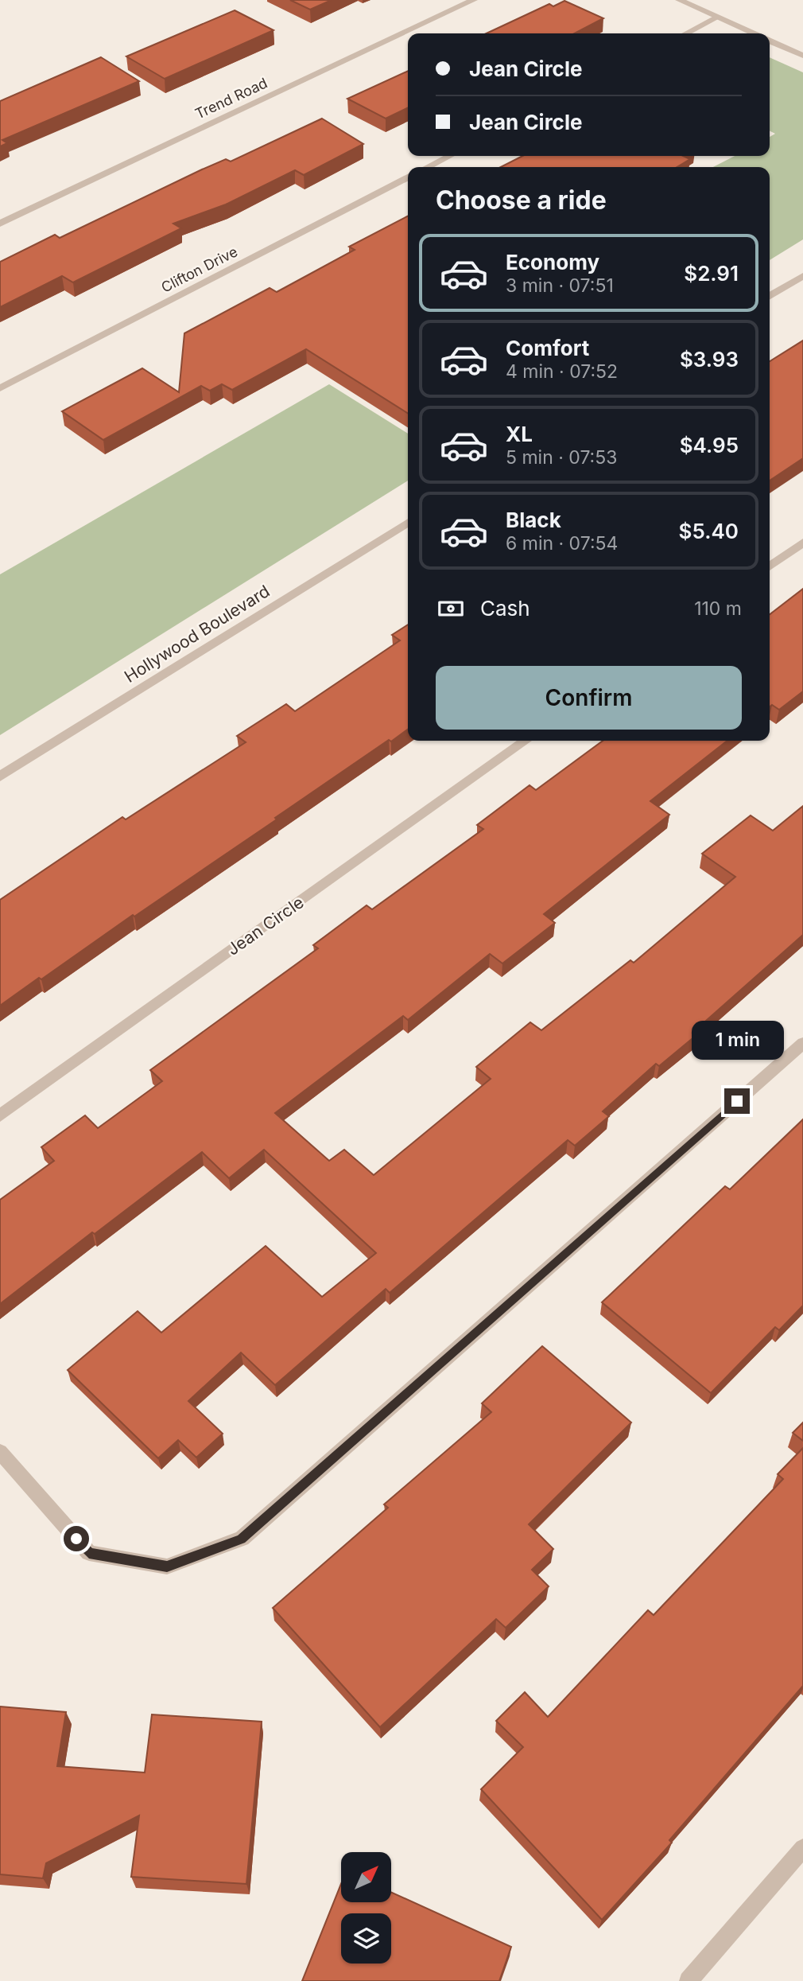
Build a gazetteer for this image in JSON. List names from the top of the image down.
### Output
{
  "streets": {
    "street": [
      "Trend Road",
      "Clifton Drive",
      "Hollywood Boulevard",
      "Jean Circle"
    ]
  },
  "north": "top right",
  "page": {
    "banner": ["Jean Circle", "Jean Circle"],
    "heading": "Choose a ride",
    "list": [
      {
        "name": "Economy",
        "note": "3 min · 07:51",
        "value": "$2.91"
      },
      {
        "name": "Comfort",
        "note": "4 min · 07:52",
        "value": "$3.93"
      },
      {
        "name": "XL",
        "note": "5 min · 07:53",
        "value": "$4.95"
      },
      {
        "name": "Black",
        "note": "6 min · 07:54",
        "value": "$5.40"
      }
    ],
    "pay": ["Cash", "110 m"],
    "buttons": "Confirm",
    "bubble": "1 min"
  }
}
